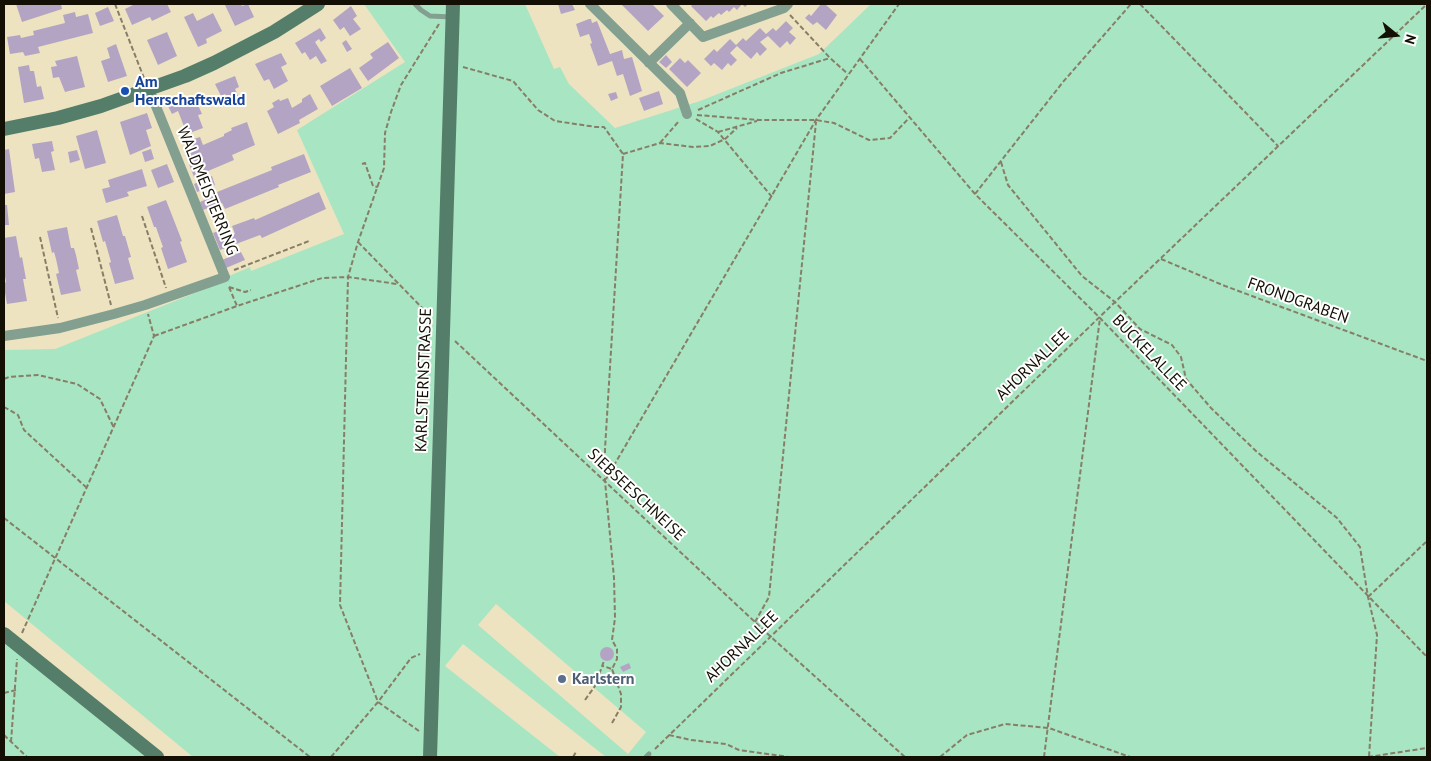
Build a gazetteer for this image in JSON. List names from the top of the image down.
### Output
{
  "streets": {
    "street": ["WALDMEISTERRING", "KARLSTERNSTRASSE"],
    "path": [
      "FRONDGRABEN",
      "BUCKELALLEE",
      "AHORNALLEE",
      "SIEBSEESCHNEISE"
    ]
  },
  "crossings": [
    ["FRONDGRABEN", "AHORNALLEE"],
    ["BUCKELALLEE", "AHORNALLEE"],
    ["AHORNALLEE", "SIEBSEESCHNEISE"],
    ["KARLSTERNSTRASSE", "SIEBSEESCHNEISE"]
  ],
  "places": ["Am Herrschaftswald", "Karlstern"],
  "north": "right"
}
